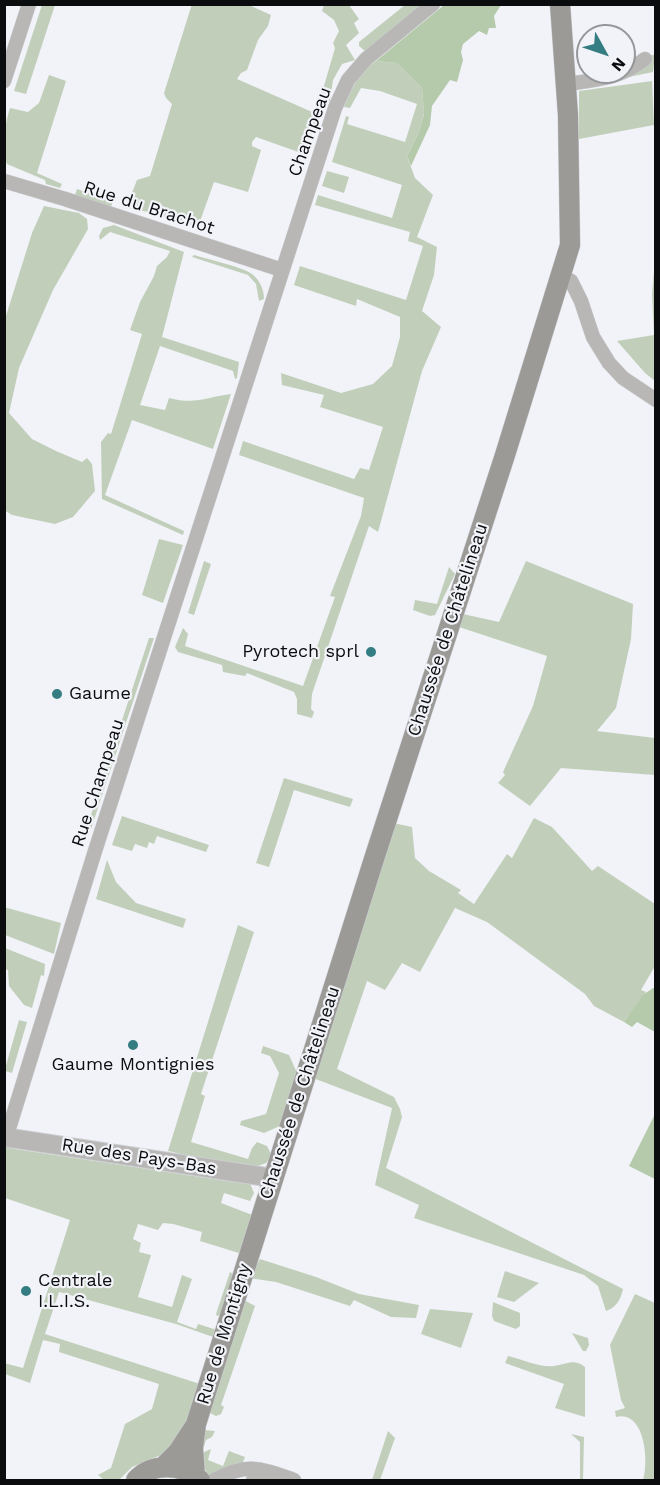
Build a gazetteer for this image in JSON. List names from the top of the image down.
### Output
{
  "streets": {
    "main road": ["Chaussée de Châtelineau", "Rue de Montigny"],
    "street": [
      "Champeau",
      "Rue du Brachot",
      "Rue Champeau",
      "Rue des Pays-Bas"
    ]
  },
  "crossings": [
    ["Champeau", "Rue du Brachot"],
    ["Champeau", "Rue Champeau"],
    ["Rue du Brachot", "Rue Champeau"],
    ["Chaussée de Châtelineau", "Rue des Pays-Bas"],
    ["Chaussée de Châtelineau", "Rue de Montigny"],
    ["Rue Champeau", "Rue des Pays-Bas"]
  ],
  "places": [
    "Pyrotech sprl",
    "Gaume",
    "Gaume Montignies",
    "Centrale I.L.I.S."
  ],
  "north": "bottom right"
}
